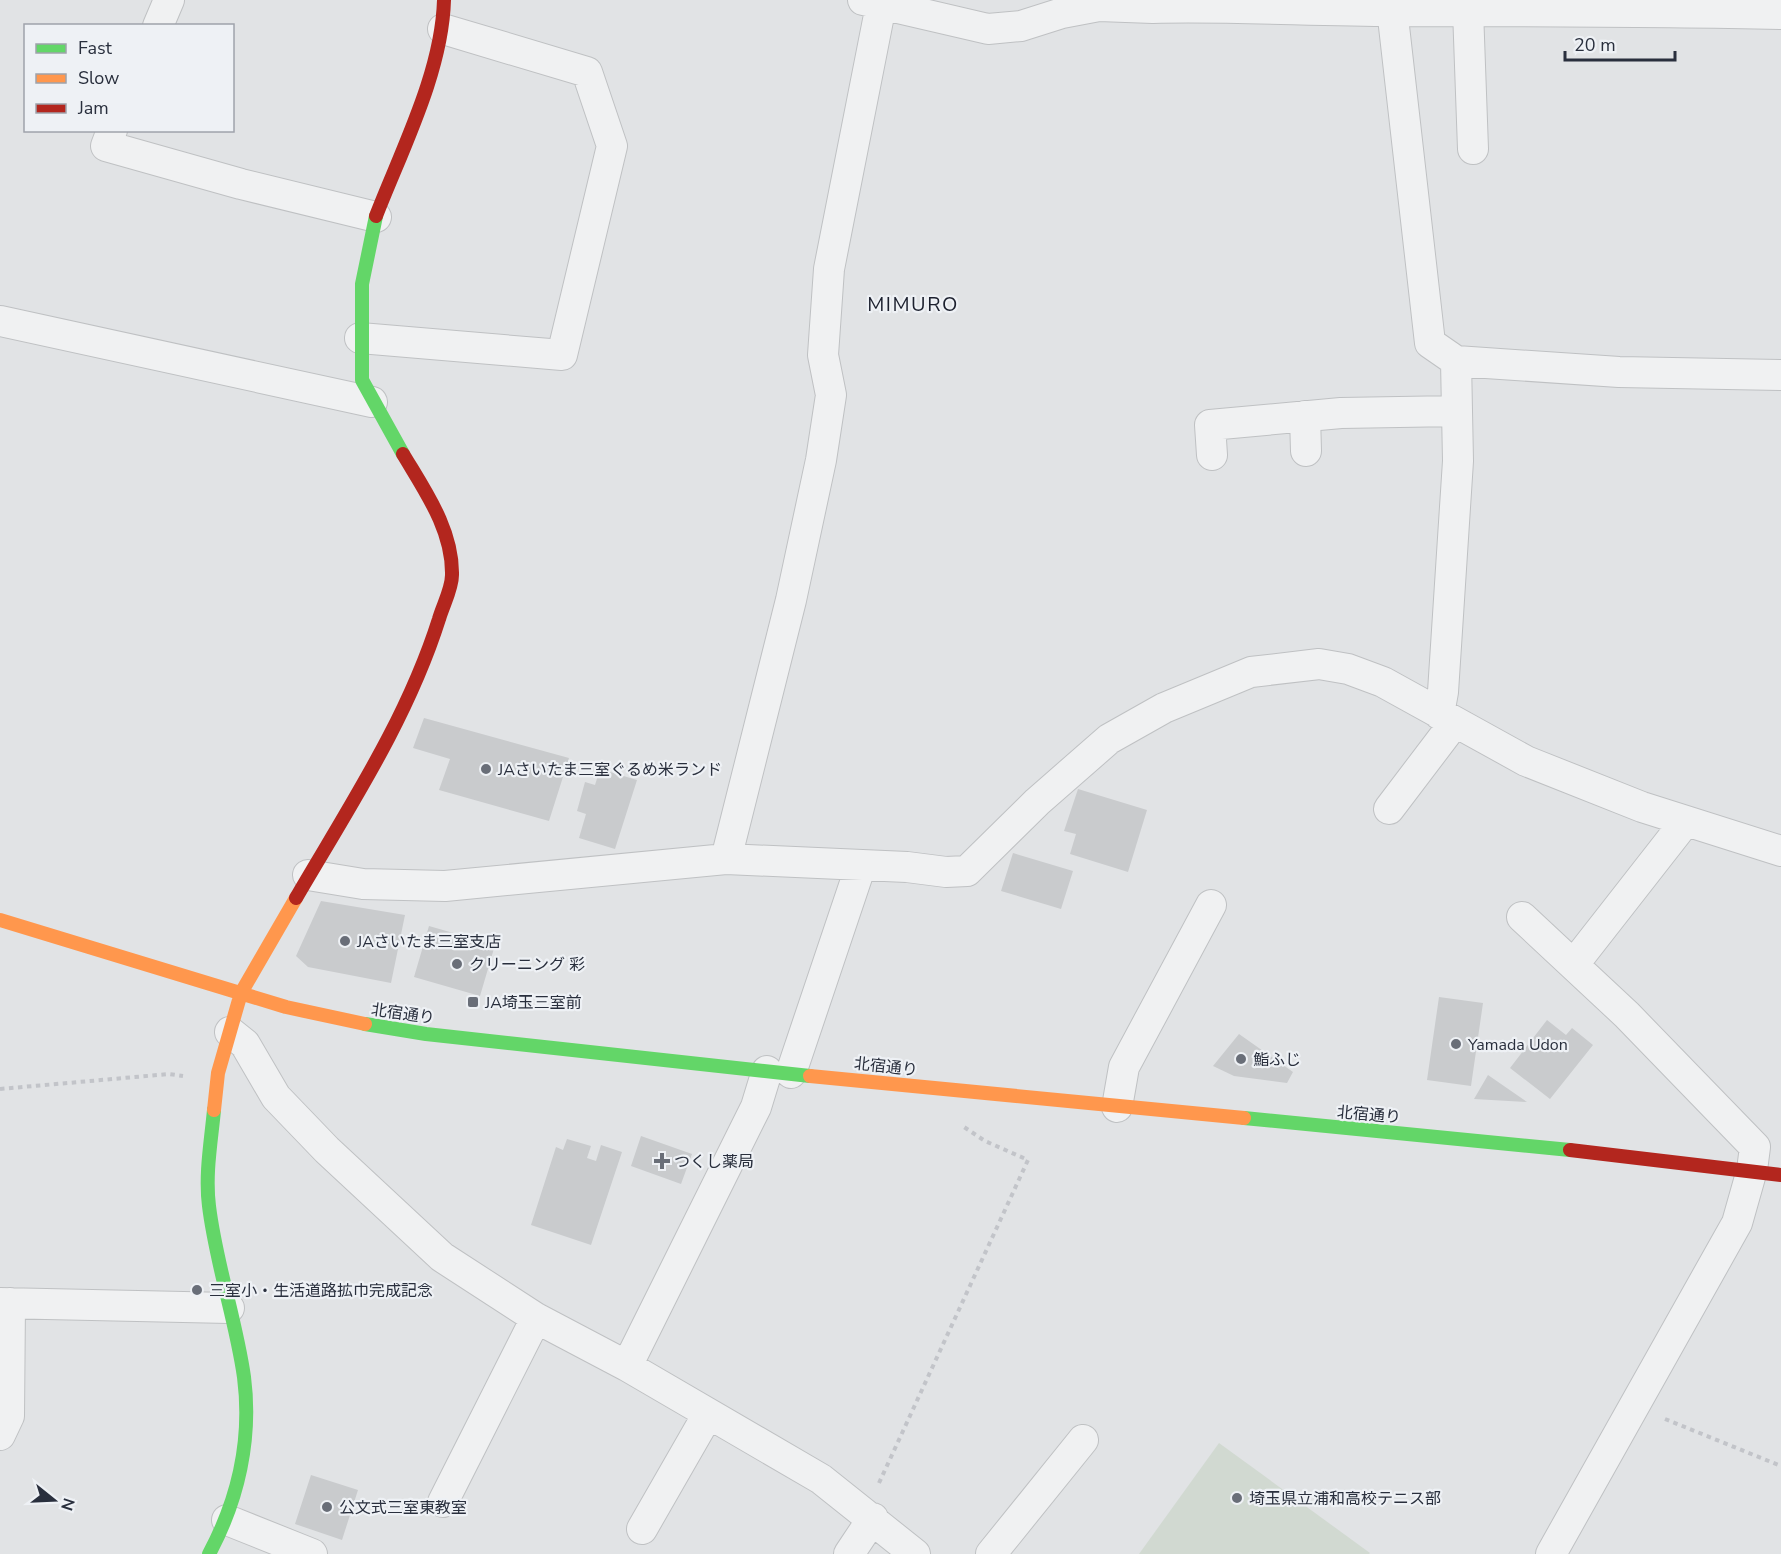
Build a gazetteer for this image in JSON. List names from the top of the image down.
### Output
{
  "streets": {
    "street": ["北宿通り"]
  },
  "districts": ["MIMURO"],
  "places": {
    "other": [
      "JAさいたま三室ぐるめ米ランド",
      "JAさいたま三室支店",
      "クリーニング 彩",
      "Yamada Udon",
      "鮨ふじ",
      "三室小・生活道路拡巾完成記念",
      "埼玉県立浦和高校テニス部",
      "公文式三室東教室"
    ],
    "transit": ["JA埼玉三室前"],
    "health": ["つくし薬局"]
  },
  "legend": ["Fast", "Slow", "Jam"],
  "scale_bar": "20 m",
  "north": "right"
}
